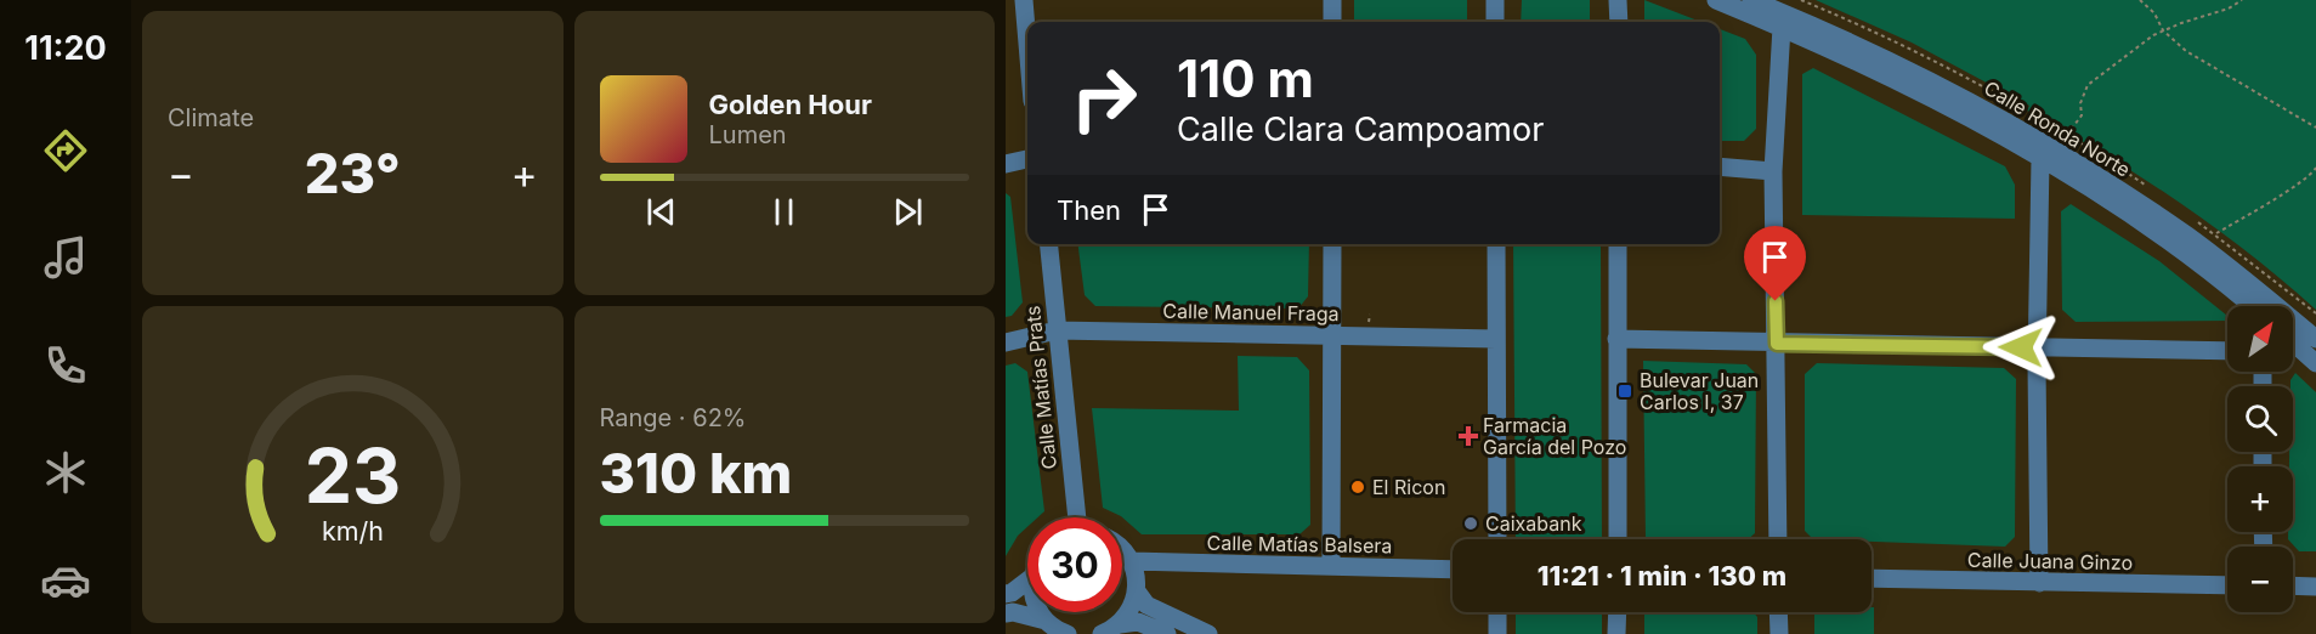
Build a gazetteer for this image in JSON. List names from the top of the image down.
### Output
{
  "streets": {
    "street": [
      "Calle Ronda Norte",
      "Calle Manuel Fraga",
      "Calle Matías Prats",
      "Calle Matías Balsera",
      "Calle Juana Ginzo"
    ]
  },
  "crossings": [
    ["Calle Manuel Fraga", "Calle Matías Prats"]
  ],
  "places": {
    "transit": ["Bulevar Juan Carlos I, 37"],
    "health": ["Farmacia García del Pozo"],
    "other": ["El Ricon", "Caixabank"]
  },
  "north": "top right",
  "page": {
    "tabs": "11:20",
    "tile": [
      "Climate",
      ["Range · 62%", "310 km"]
    ],
    "turn": ["110 m", "Calle Clara Campoamor"],
    "song": ["Golden Hour", "Lumen"],
    "heat": ["−", "23°", "+"],
    "then": "Then",
    "map_buttons": ["+", "−"],
    "limit": "30",
    "trip": "11:21 · 1 min · 130 m",
    "gauge": ["23", "km/h"]
  }
}
